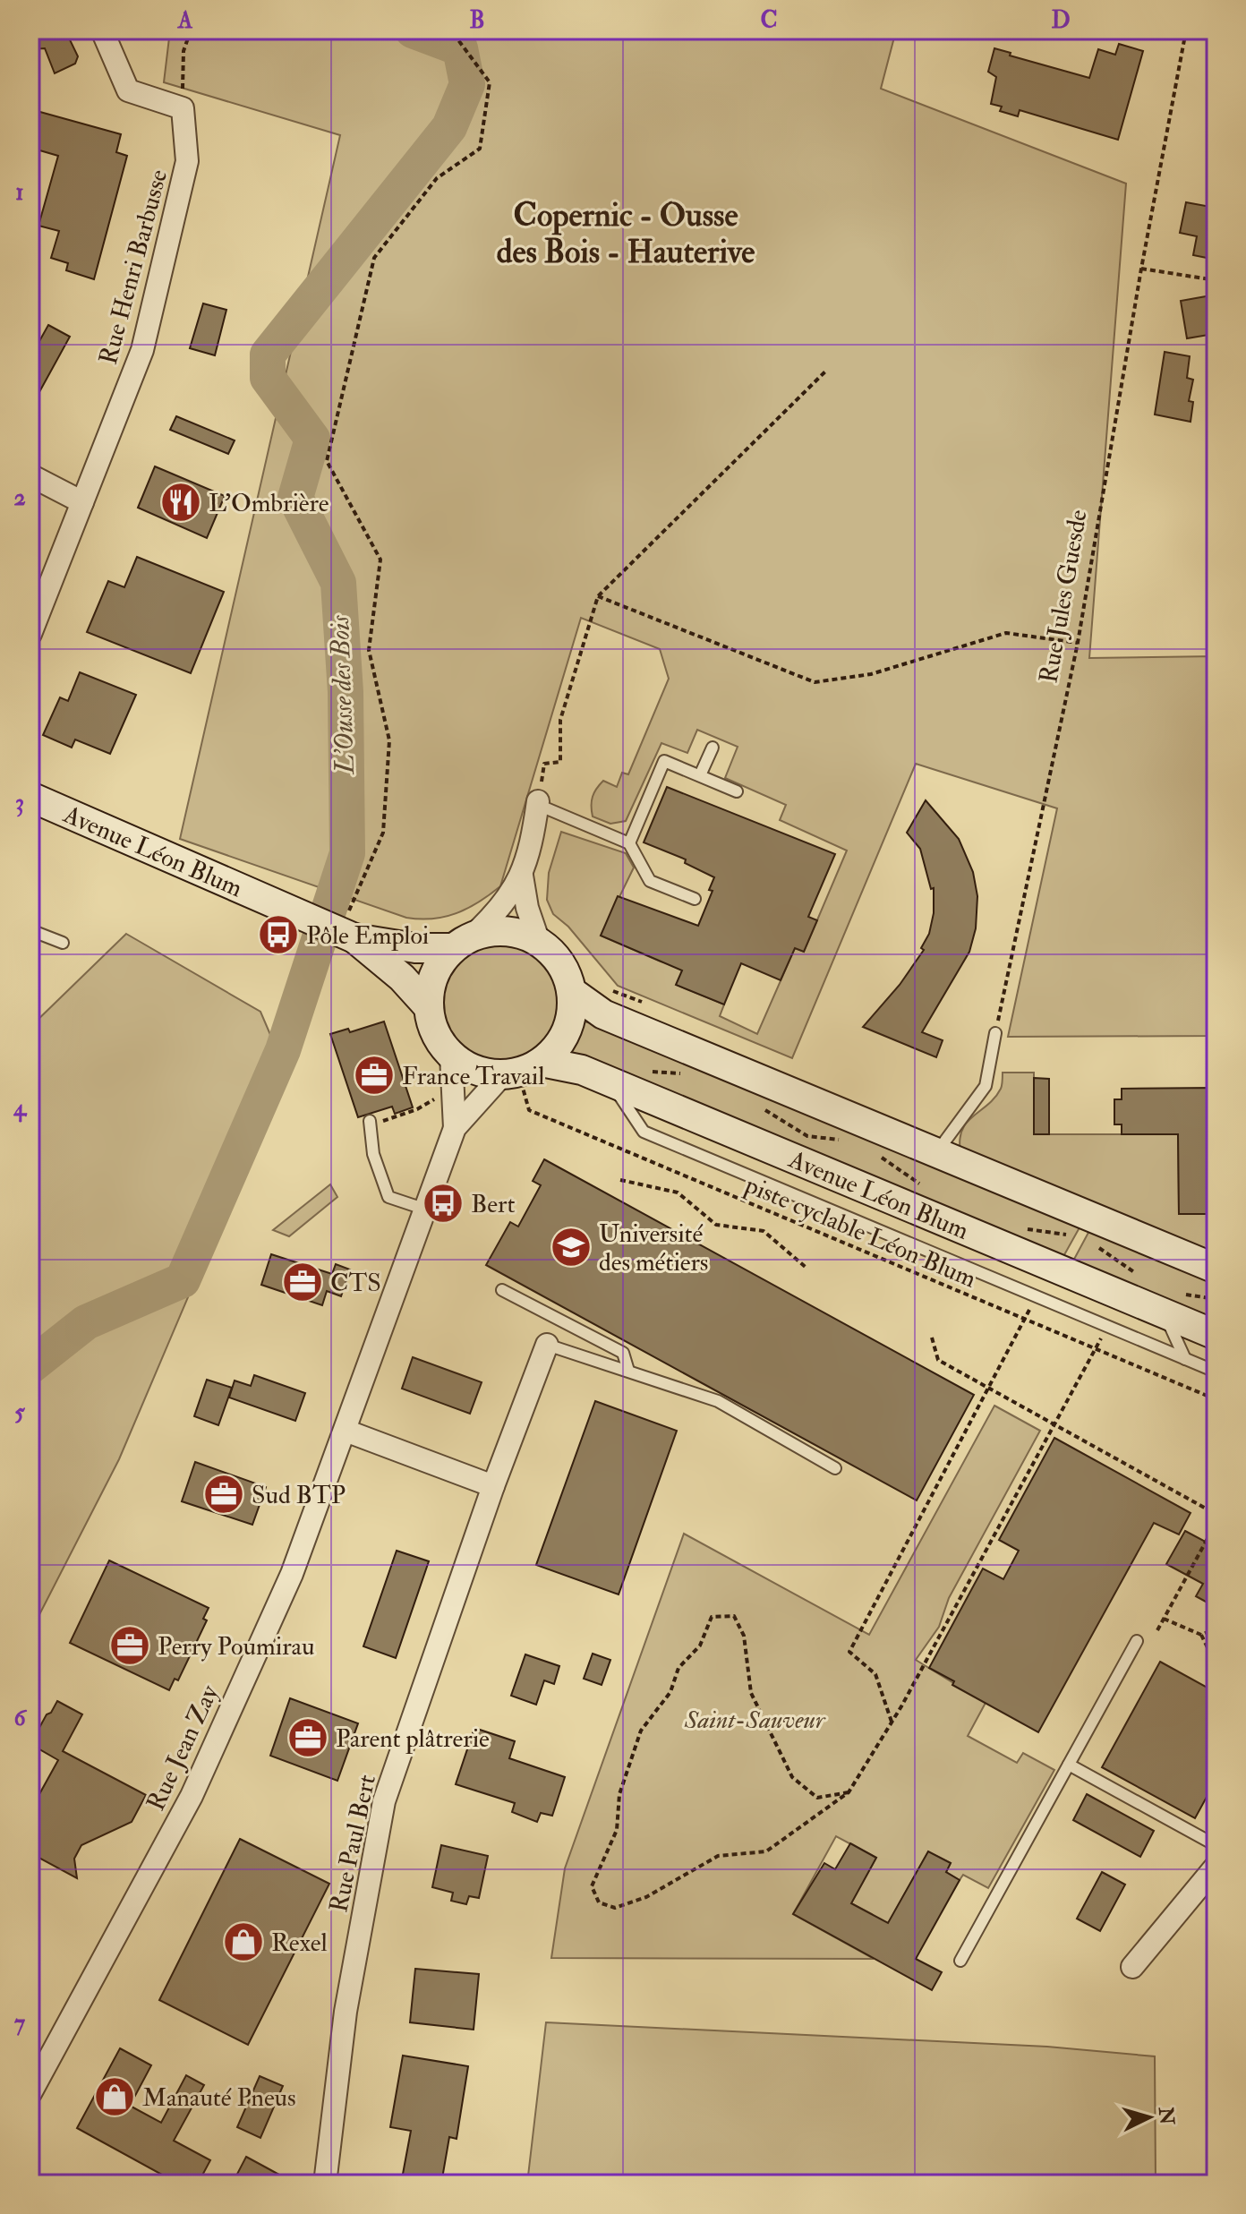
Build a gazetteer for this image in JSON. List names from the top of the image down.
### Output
{
  "streets": {
    "street": [
      "Rue Henri Barbusse",
      "Avenue Léon Blum",
      "Rue Jean Zay",
      "Rue Paul Bert"
    ],
    "path": ["Rue Jules Guesde", "piste cyclable Léon Blum"]
  },
  "crossings": [
    ["Avenue Léon Blum", "piste cyclable Léon Blum"],
    ["Avenue Léon Blum", "Rue Jean Zay"],
    ["piste cyclable Léon Blum", "Rue Jean Zay"]
  ],
  "districts": ["Copernic - Ousse des Bois - Hauterive"],
  "water": ["L'Ousse des Bois"],
  "parks": ["Saint-Sauveur"],
  "places": {
    "restaurant": ["L'Ombrière"],
    "bus stop": ["Pôle Emploi", "Bert"],
    "office": [
      "France Travail",
      "CTS",
      "Sud BTP",
      "Perry Poumirau",
      "Parent plâtrerie"
    ],
    "school or university": ["Université des métiers"],
    "shop": ["Rexel", "Manauté Pneus"]
  },
  "north": "right",
  "grid": {
    "columns": [
      "A",
      "B",
      "C",
      "D"
    ],
    "rows": [
      "1",
      "2",
      "3",
      "4",
      "5",
      "6",
      "7"
    ]
  }
}
